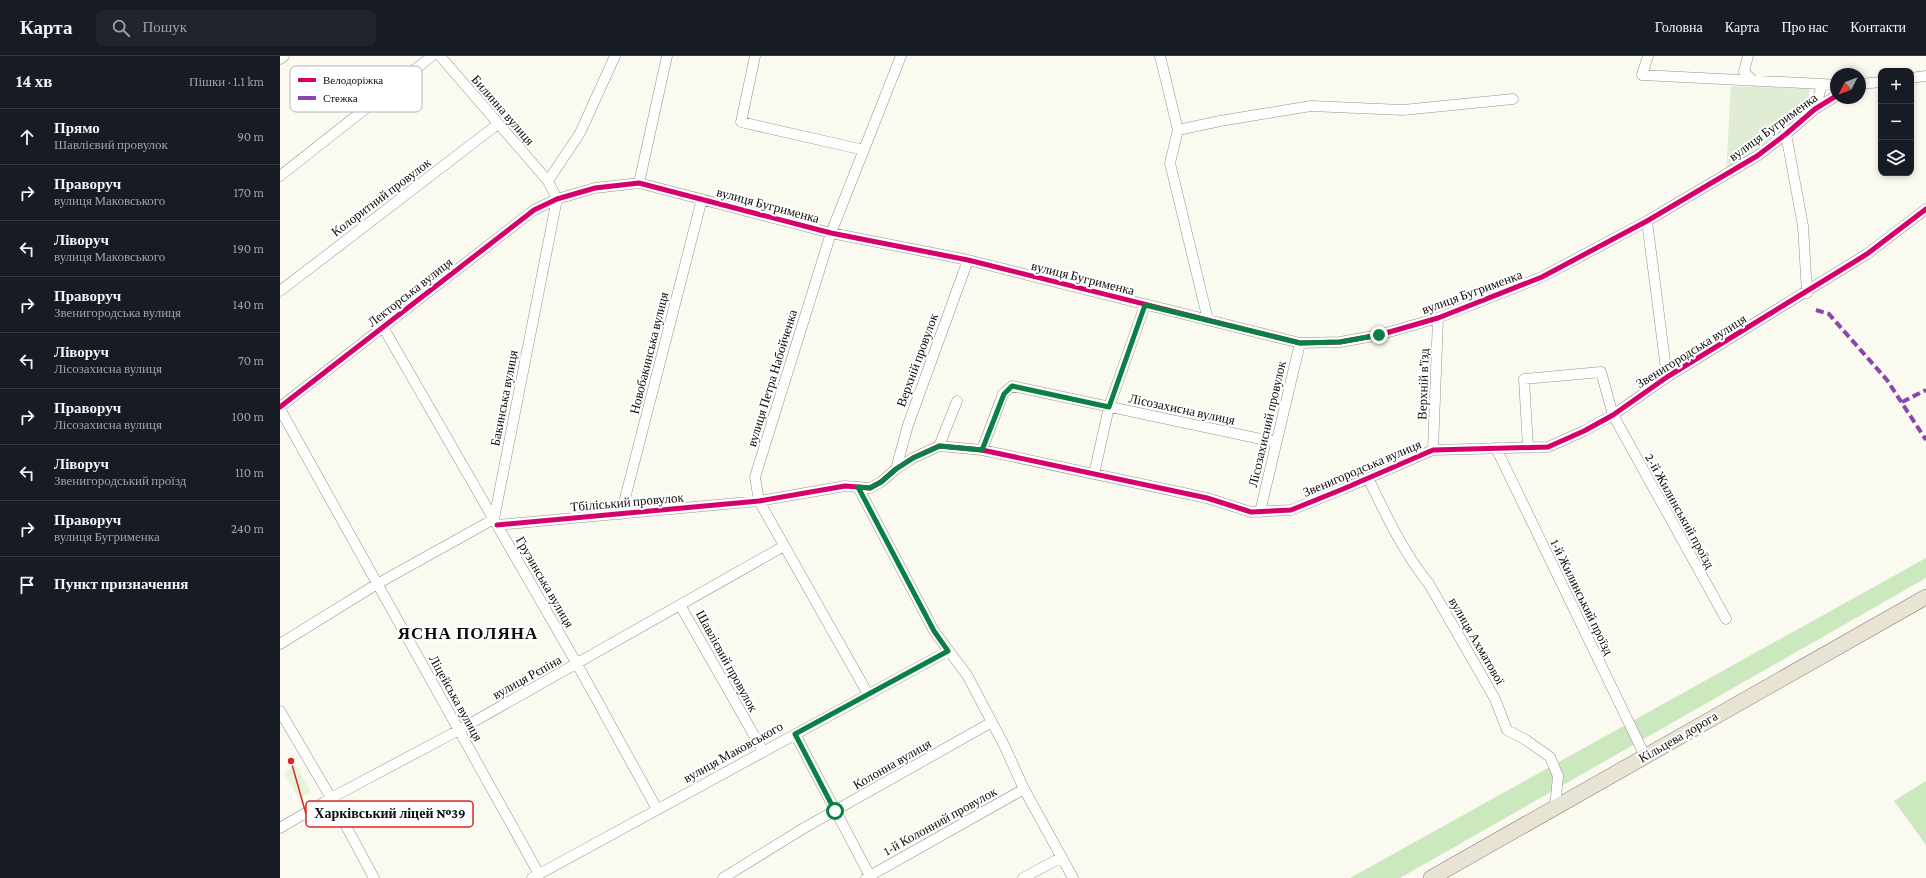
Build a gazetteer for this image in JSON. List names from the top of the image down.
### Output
{
  "streets": {
    "highway": ["Кільцева дорога"],
    "street": [
      "Билинна вулиця",
      "вулиця Бугрименка",
      "Колоритний провулок",
      "Лекторська вулиця",
      "Звенигородська вулиця",
      "Новобакинська вулиця",
      "Верхній провулок",
      "вулиця Петра Набойченка",
      "Верхній в'їзд",
      "Бакинська вулиця",
      "Лісозахисна вулиця",
      "Лісозахисний провулок",
      "Тбіліський провулок",
      "2-й Жилинський проїзд",
      "Грузинська вулиця",
      "1-й Жилинський проїзд",
      "вулиця Ахматової",
      "Шавлієвий провулок",
      "вулиця Рєпіна",
      "Ліцейська вулиця",
      "вулиця Маковського",
      "Колонна вулиця",
      "1-й Колонний провулок"
    ]
  },
  "crossings": [
    ["Билинна вулиця", "Колоритний провулок"],
    ["вулиця Бугрименка", "Лекторська вулиця"],
    ["вулиця Бугрименка", "Новобакинська вулиця"],
    ["вулиця Бугрименка", "Верхній провулок"],
    ["вулиця Бугрименка", "вулиця Петра Набойченка"],
    ["вулиця Бугрименка", "Верхній в'їзд"],
    ["вулиця Бугрименка", "Бакинська вулиця"],
    ["вулиця Бугрименка", "Лісозахисний провулок"],
    ["Лекторська вулиця", "Бакинська вулиця"],
    ["Лекторська вулиця", "Грузинська вулиця"],
    ["Лекторська вулиця", "Ліцейська вулиця"],
    ["Звенигородська вулиця", "Верхній провулок"],
    ["Звенигородська вулиця", "вулиця Петра Набойченка"],
    ["Звенигородська вулиця", "Верхній в'їзд"],
    ["Звенигородська вулиця", "Лісозахисна вулиця"],
    ["Звенигородська вулиця", "Лісозахисний провулок"],
    ["Звенигородська вулиця", "Тбіліський провулок"],
    ["Звенигородська вулиця", "2-й Жилинський проїзд"],
    ["Звенигородська вулиця", "1-й Жилинський проїзд"],
    ["Звенигородська вулиця", "вулиця Ахматової"],
    ["Новобакинська вулиця", "Тбіліський провулок"],
    ["вулиця Петра Набойченка", "Тбіліський провулок"],
    ["вулиця Петра Набойченка", "вулиця Рєпіна"],
    ["вулиця Петра Набойченка", "вулиця Маковського"],
    ["Бакинська вулиця", "Тбіліський провулок"],
    ["Бакинська вулиця", "Грузинська вулиця"],
    ["Лісозахисна вулиця", "Лісозахисний провулок"],
    ["Тбіліський провулок", "Грузинська вулиця"],
    ["Грузинська вулиця", "вулиця Рєпіна"],
    ["Грузинська вулиця", "вулиця Маковського"],
    ["1-й Жилинський проїзд", "Кільцева дорога"],
    ["вулиця Ахматової", "Кільцева дорога"],
    ["Шавлієвий провулок", "вулиця Рєпіна"],
    ["Шавлієвий провулок", "вулиця Маковського"],
    ["вулиця Рєпіна", "Ліцейська вулиця"],
    ["Ліцейська вулиця", "вулиця Маковського"]
  ],
  "districts": ["ЯСНА ПОЛЯНА"],
  "places": ["Харківський ліцей №39"],
  "legend": ["Велодоріжка", "Стежка"],
  "north": "bottom left",
  "page": {
    "header": "Карта",
    "search": "Пошук",
    "nav": [
      "Головна",
      "Карта",
      "Про нас",
      "Контакти"
    ],
    "heading": ["14 хв", "Пішки · 1.1 km"],
    "map_buttons": ["+", "−"],
    "list": [
      ["Прямо", "Шавлієвий провулок", "90 m"],
      ["Праворуч", "вулиця Маковського", "170 m"],
      ["Ліворуч", "вулиця Маковського", "190 m"],
      ["Праворуч", "Звенигородська вулиця", "140 m"],
      ["Ліворуч", "Лісозахисна вулиця", "70 m"],
      ["Праворуч", "Лісозахисна вулиця", "100 m"],
      ["Ліворуч", "Звенигородський проїзд", "110 m"],
      ["Праворуч", "вулиця Бугрименка", "240 m"],
      "Пункт призначення"
    ]
  }
}
